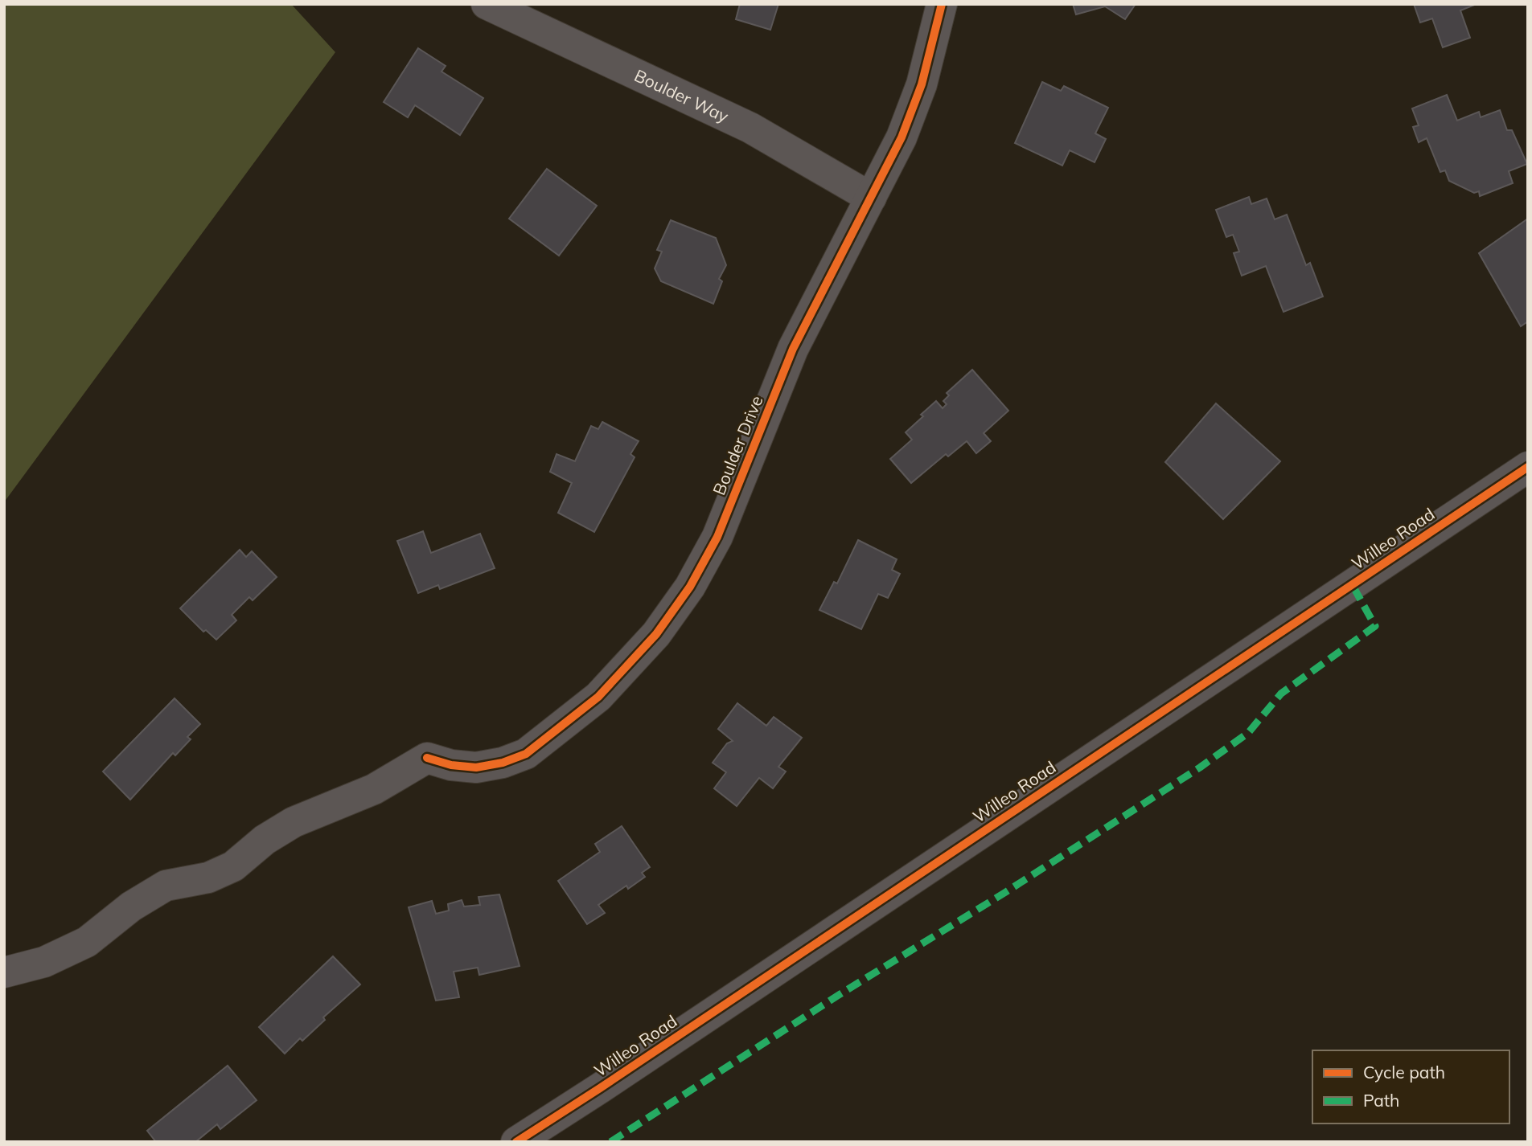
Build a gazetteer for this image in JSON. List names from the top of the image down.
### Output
{
  "streets": {
    "street": ["Boulder Way", "Boulder Drive", "Willeo Road"]
  },
  "crossings": [
    ["Boulder Way", "Boulder Drive"]
  ],
  "legend": ["Cycle path", "Path"]
}
